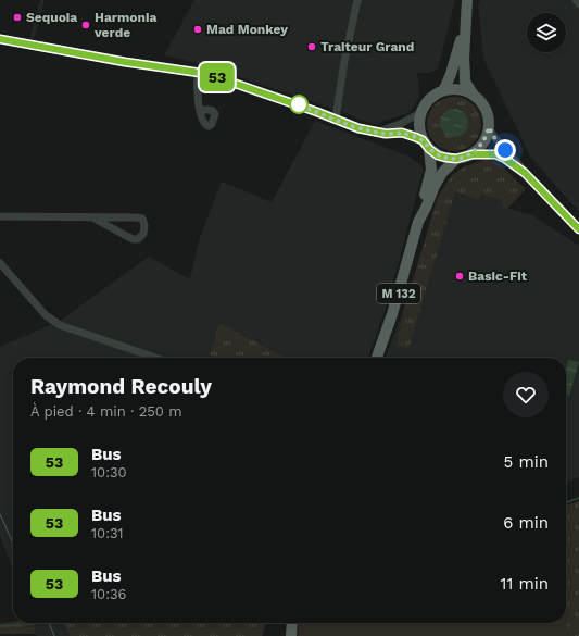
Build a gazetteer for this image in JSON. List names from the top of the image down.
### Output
{
  "streets": {
    "main road": ["M 132"]
  },
  "places": [
    "Sequoia",
    "Harmonia verde",
    "Mad Monkey",
    "Traiteur Grand",
    "Basic-Fit"
  ],
  "lines": ["bus line 53"],
  "page": {
    "on_map": "53",
    "heading": ["Raymond Recouly", "À pied · 4 min · 250 m"],
    "list": [
      {
        "mark": "53",
        "name": "Bus",
        "note": "10:30",
        "value": "5 min"
      },
      {
        "mark": "53",
        "name": "Bus",
        "note": "10:31",
        "value": "6 min"
      },
      {
        "mark": "53",
        "name": "Bus",
        "note": "10:36",
        "value": "11 min"
      }
    ]
  }
}
